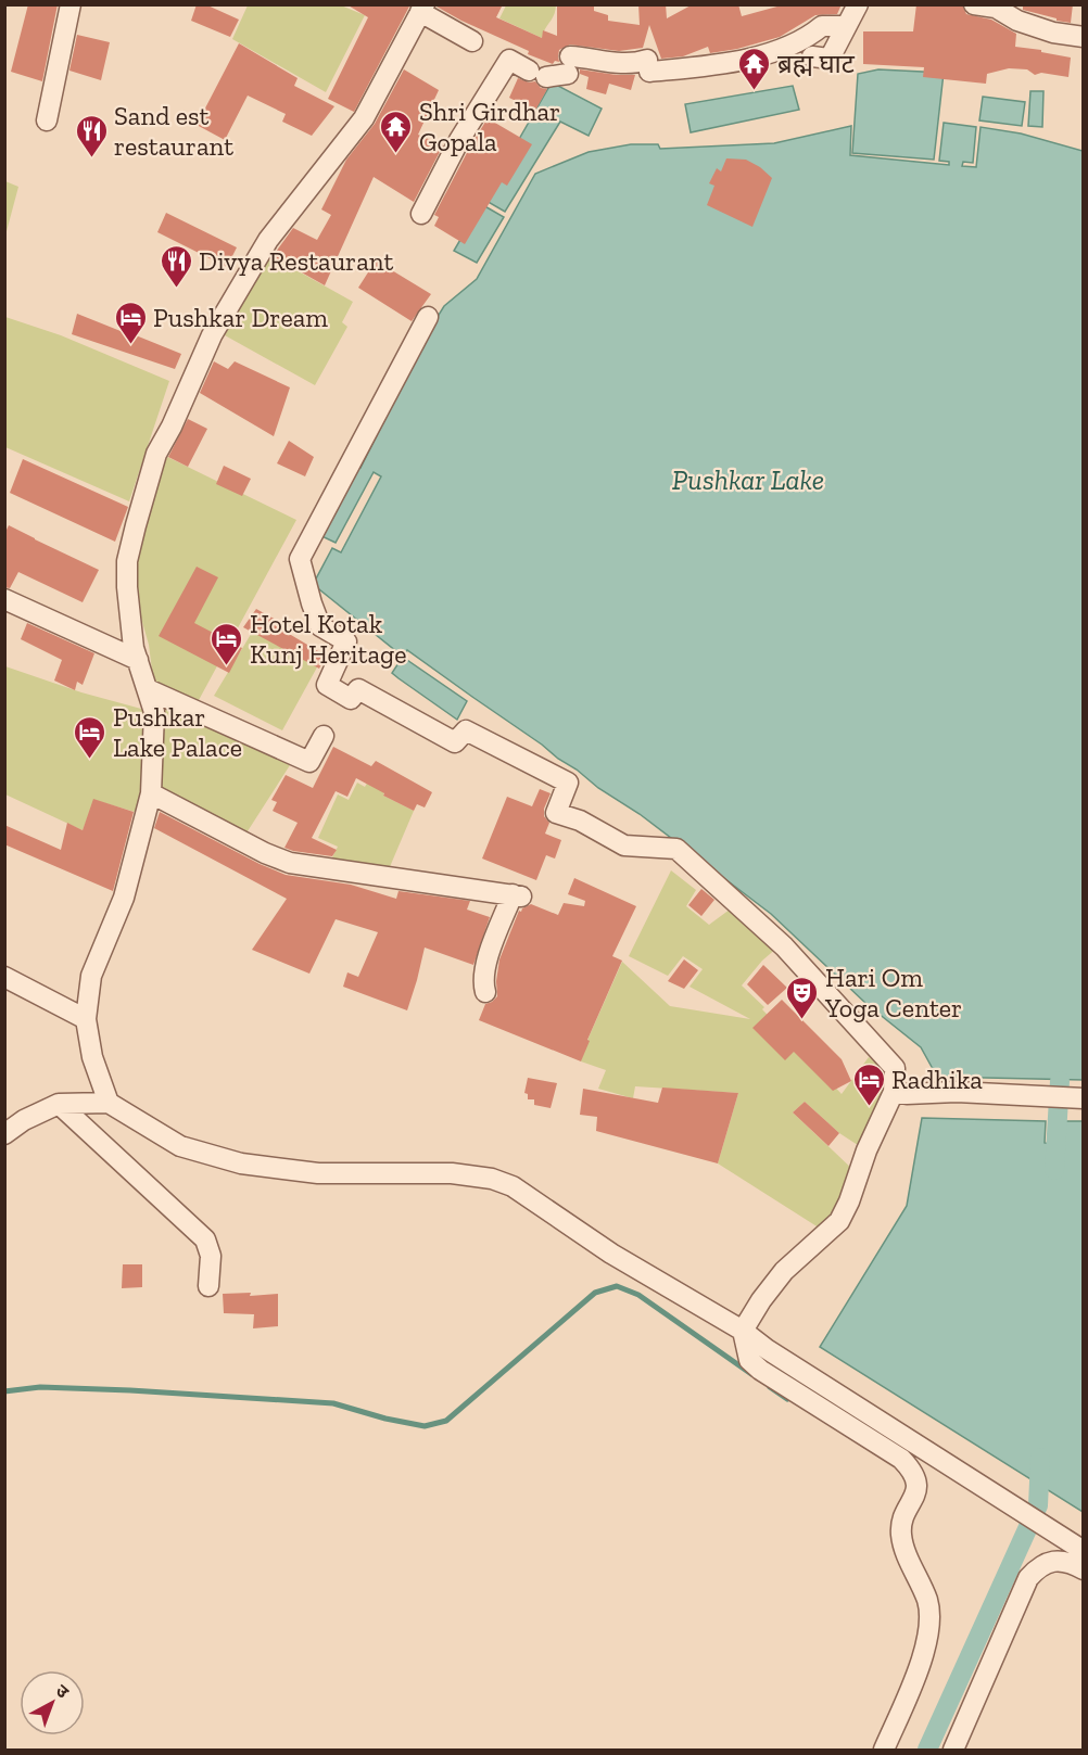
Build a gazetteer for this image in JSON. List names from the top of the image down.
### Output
{
  "water": ["Pushkar Lake"],
  "places": {
    "temple": ["ब्रह्म घाट", "Shri Girdhar Gopala"],
    "restaurant": ["Sand est restaurant", "Divya Restaurant"],
    "hotel": [
      "Pushkar Dream",
      "Hotel Kotak Kunj Heritage",
      "Pushkar Lake Palace",
      "Radhika"
    ],
    "theatre": ["Hari Om Yoga Center"]
  },
  "north": "top right"
}
